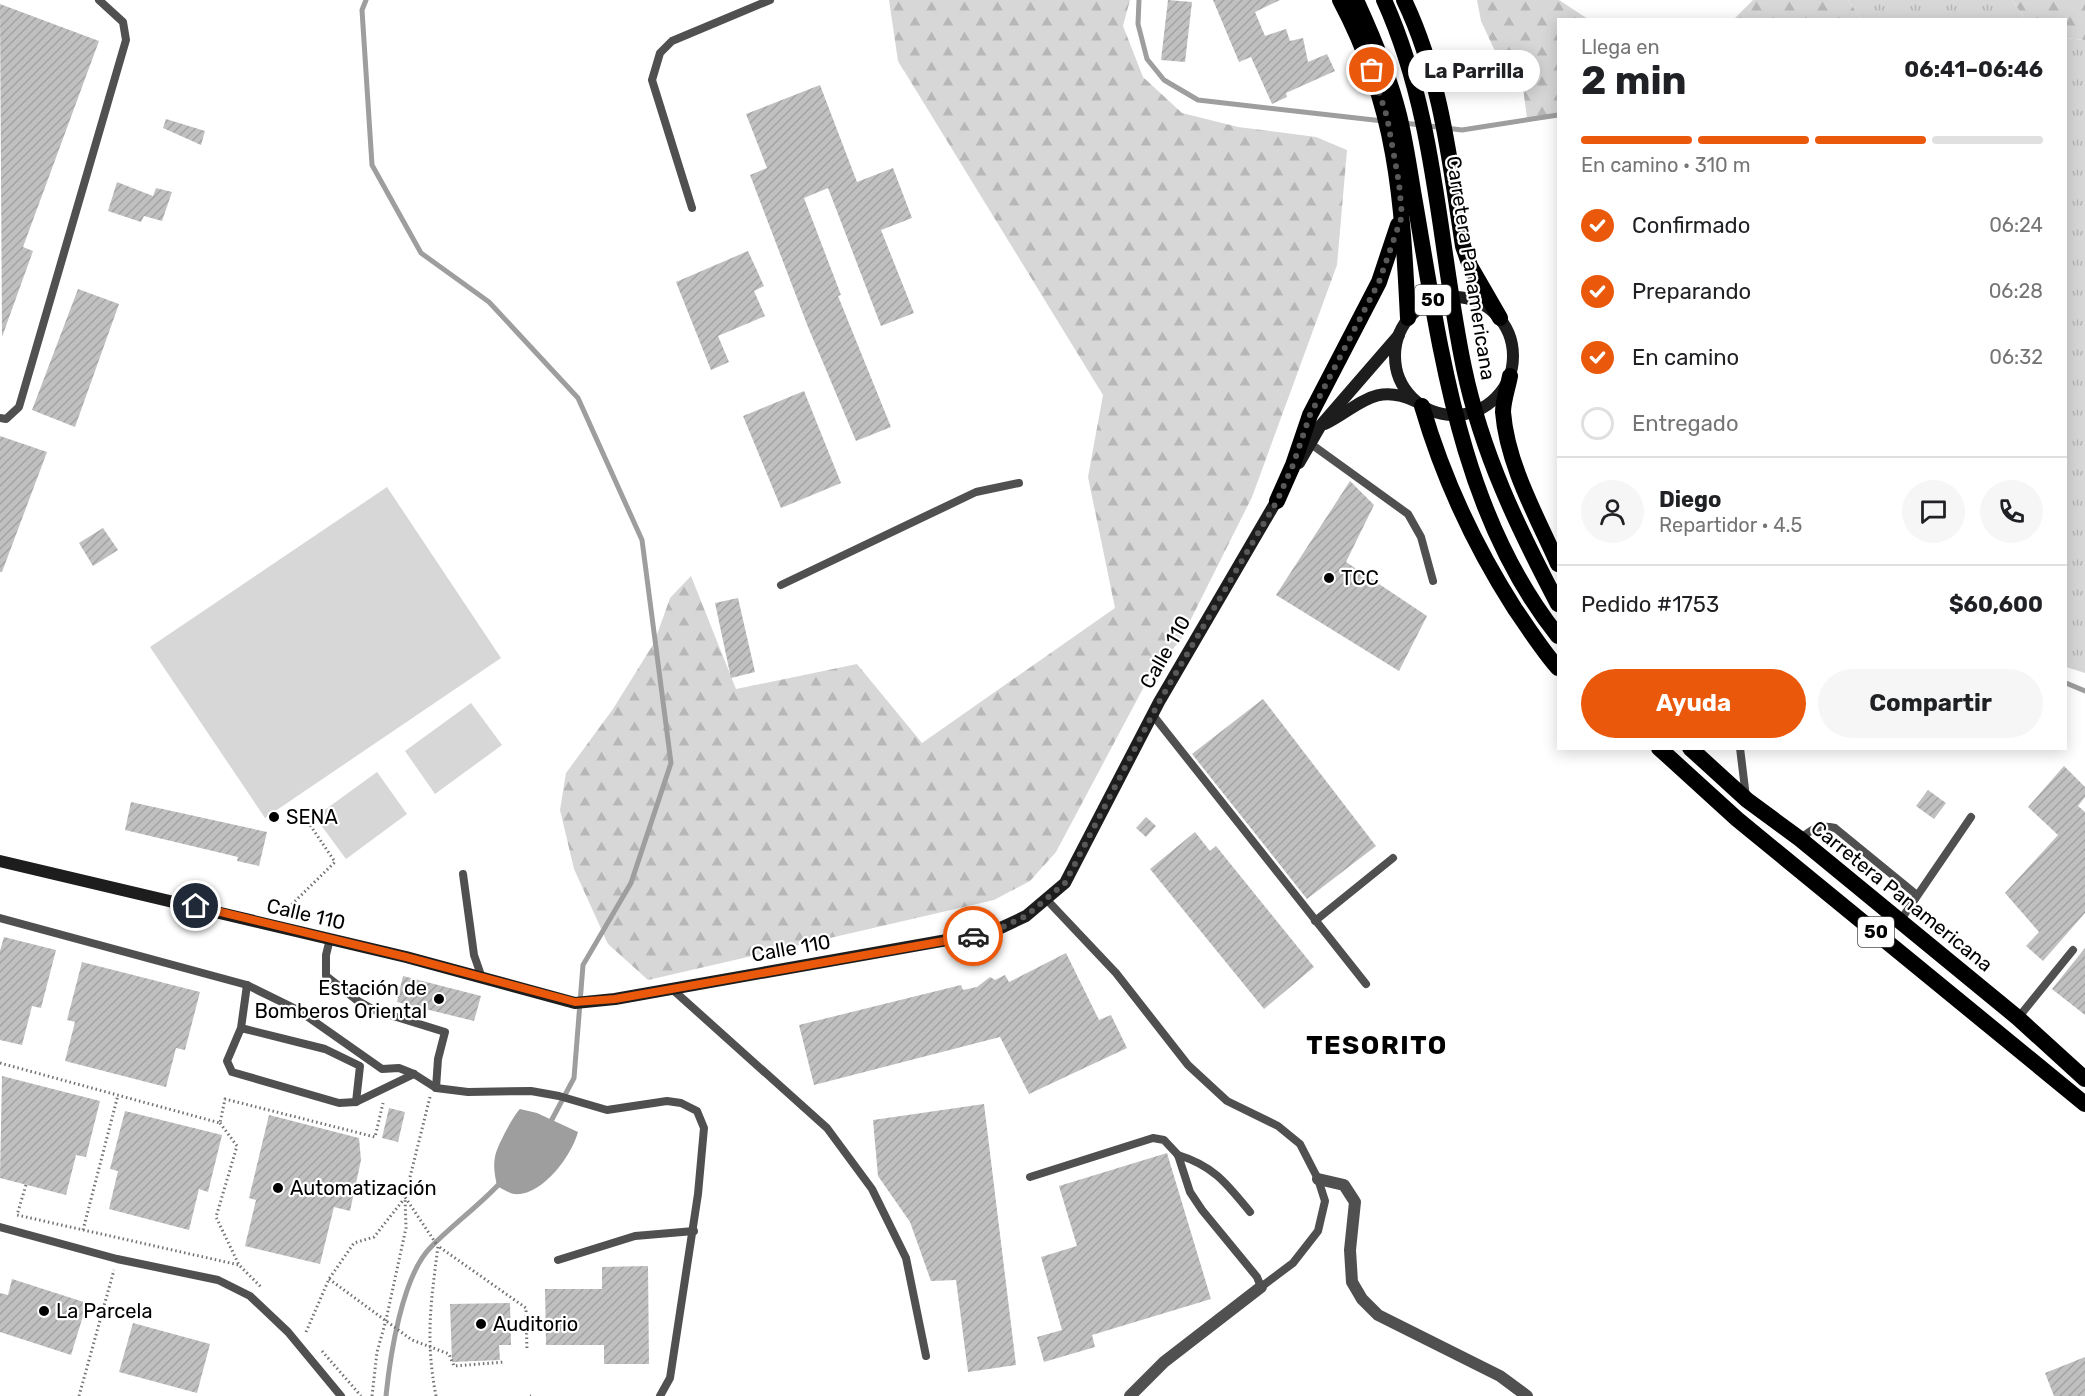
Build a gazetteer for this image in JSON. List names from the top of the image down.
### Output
{
  "streets": {
    "highway": ["Carretera Panamericana", "50"],
    "main road": ["Calle 110"]
  },
  "districts": ["TESORITO"],
  "places": [
    "La Parrilla",
    "TCC",
    "SENA",
    "Estación de Bomberos Oriental",
    "Automatización",
    "La Parcela",
    "Auditorio"
  ],
  "page": {
    "heading": ["2 min", "Llega en", "06:41–06:46"],
    "panel": [
      "Diego",
      "Repartidor · 4.5",
      "Pedido #1753",
      "$60,600"
    ],
    "bubble": "La Parrilla",
    "bar": "En camino · 310 m",
    "list": [
      ["Confirmado", "06:24"],
      ["Preparando", "06:28"],
      ["En camino", "06:32"],
      "Entregado"
    ],
    "buttons": ["Ayuda", "Compartir"]
  }
}
